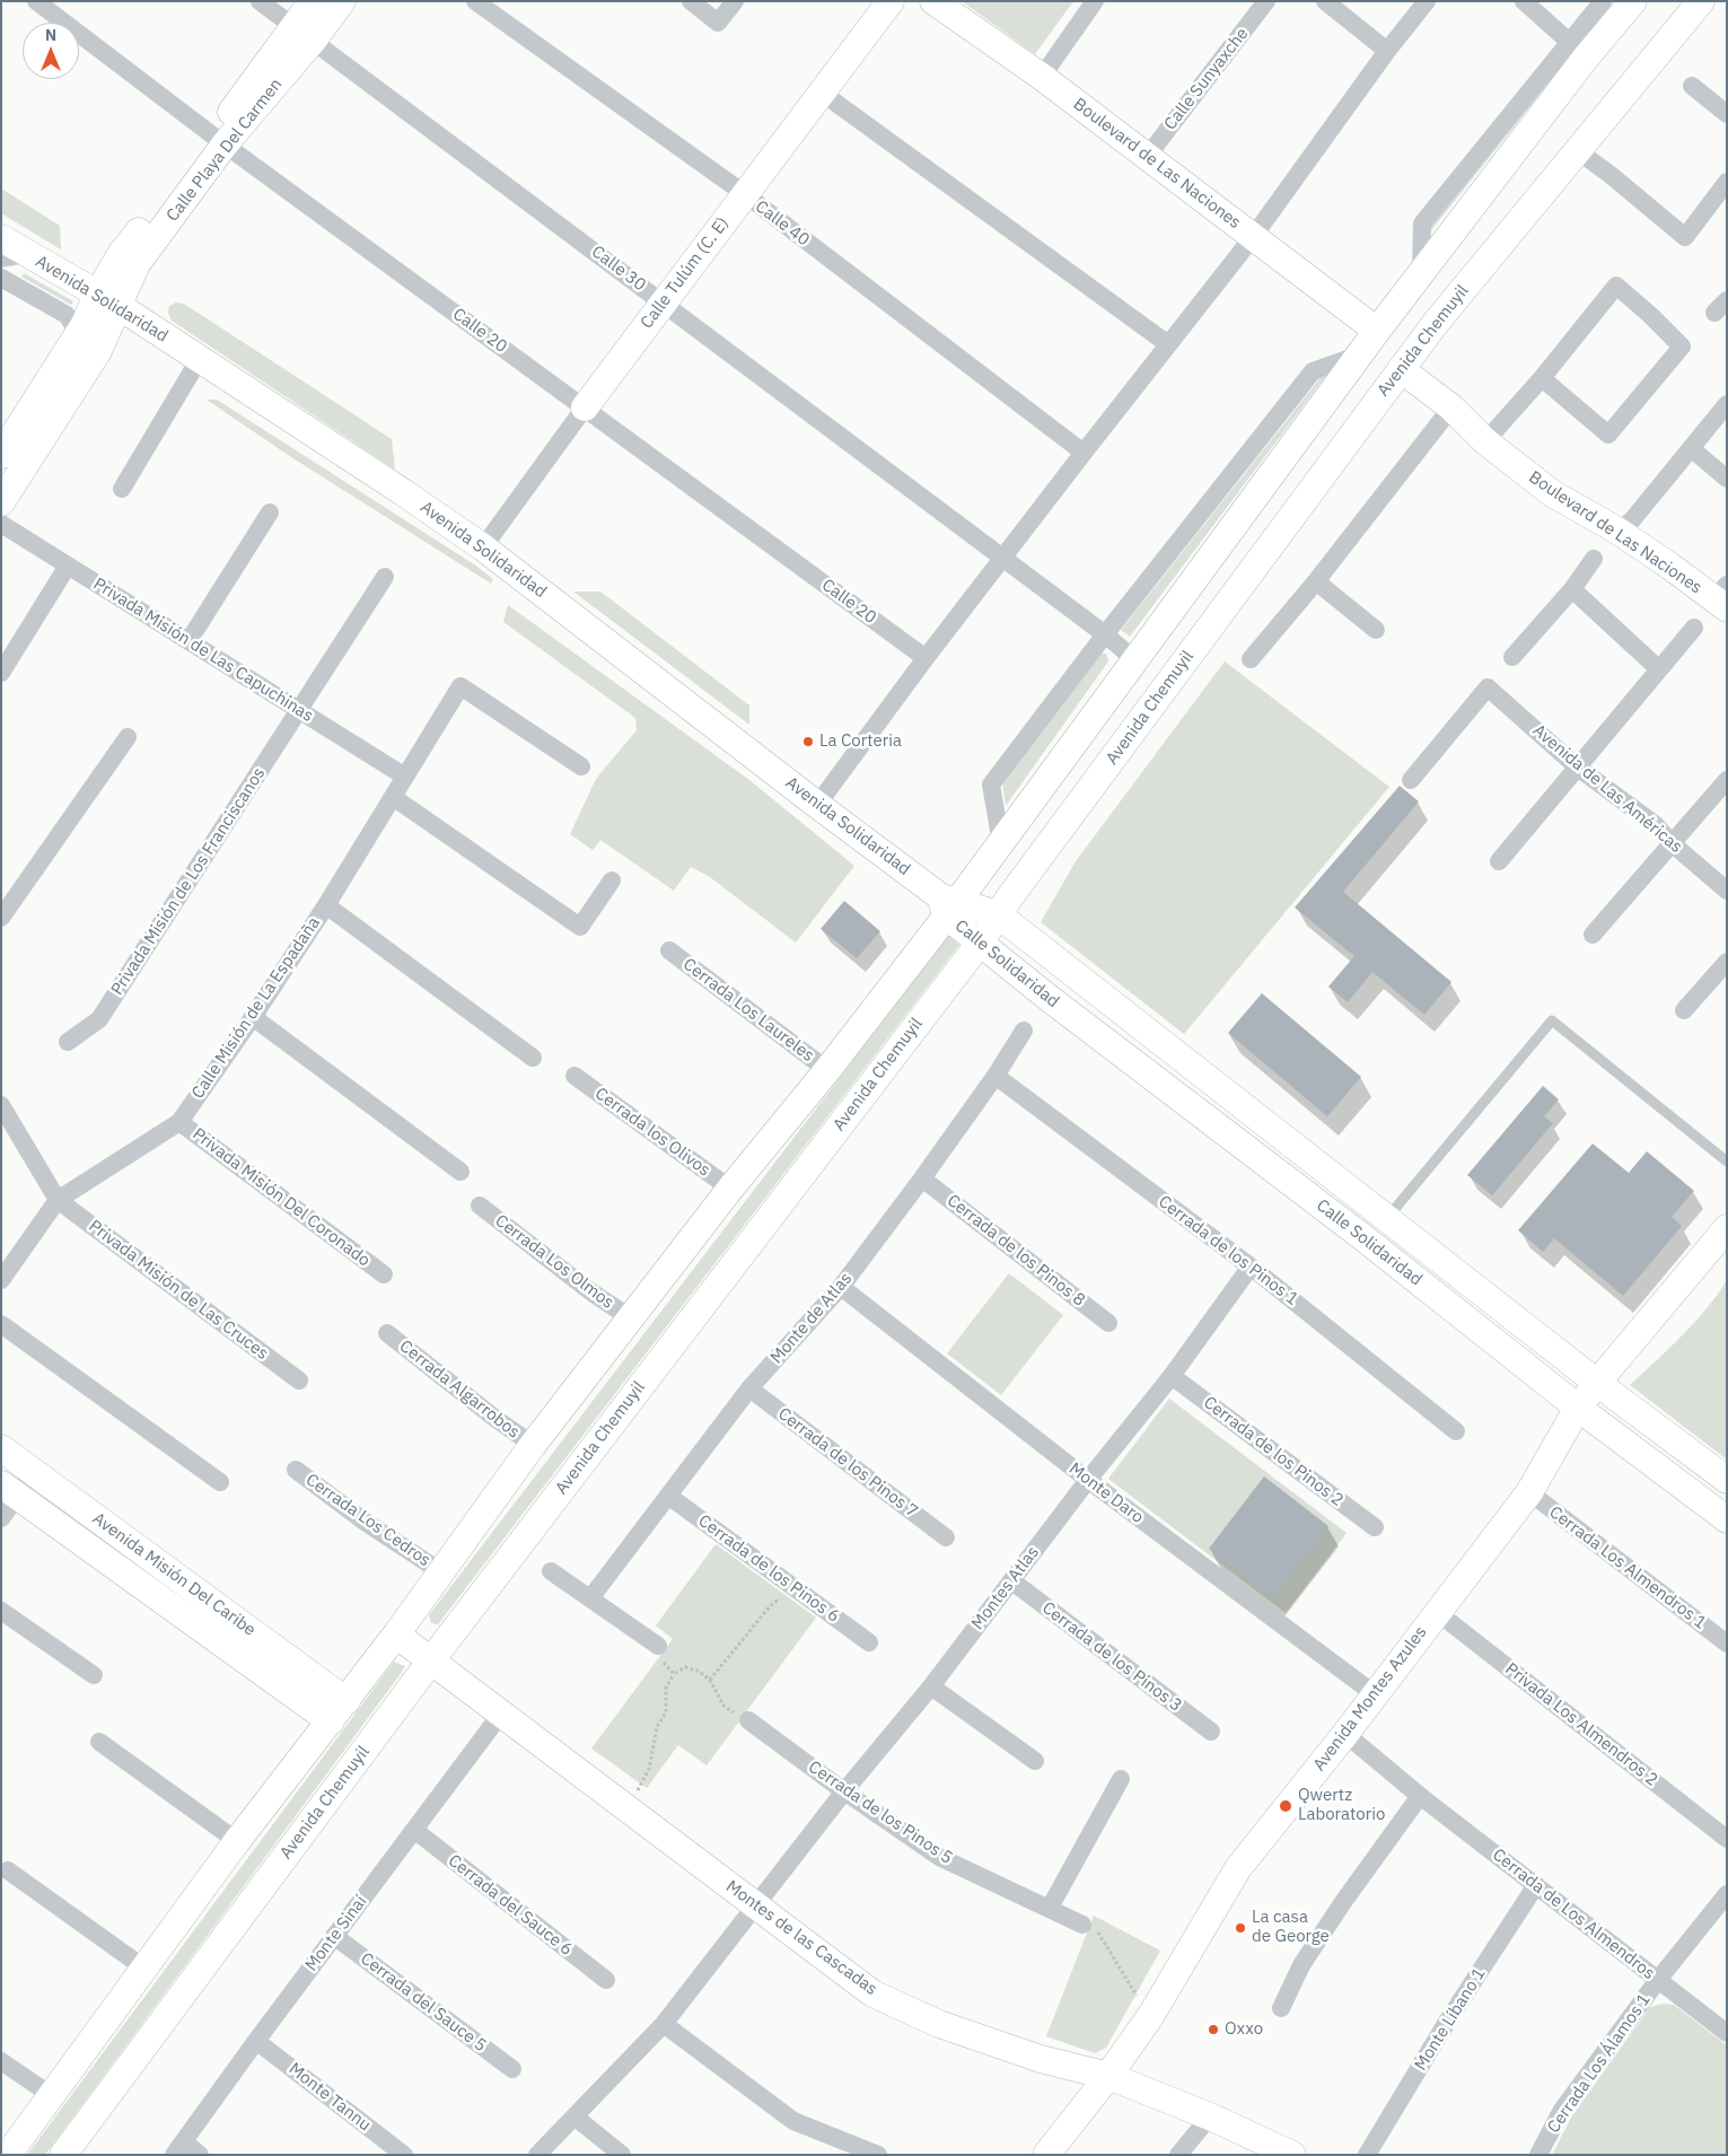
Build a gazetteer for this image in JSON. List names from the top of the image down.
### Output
{
  "streets": {
    "main road": [
      "Calle Playa Del Carmen",
      "Boulevard de Las Naciones",
      "Calle Tulúm (C. E)",
      "Avenida Solidaridad",
      "Avenida Chemuyil",
      "Calle Solidaridad",
      "Avenida Misión Del Caribe",
      "Avenida Montes Azules",
      "Montes de las Cascadas"
    ],
    "street": [
      "Calle Sunyaxche",
      "Calle 40",
      "Calle 30",
      "Calle 20",
      "Privada Misión de Las Capuchinas",
      "Avenida de Las Américas",
      "Privada Misión de Los Franciscanos",
      "Calle Misión de La Espadaña",
      "Cerrada Los Laureles",
      "Cerrada los Olivos",
      "Privada Misión Del Coronado",
      "Cerrada de los Pinos 8",
      "Cerrada de los Pinos 1",
      "Cerrada Los Olmos",
      "Privada Misión de Las Cruces",
      "Monte de Atlas",
      "Cerrada Algarrobos",
      "Cerrada de los Pinos 2",
      "Cerrada de los Pinos 7",
      "Monte Daro",
      "Cerrada Los Cedros",
      "Cerrada Los Almendros 1",
      "Cerrada de los Pinos 6",
      "Montes Atlas",
      "Cerrada de los Pinos 3",
      "Privada Los Almendros 2",
      "Cerrada de los Pinos 5",
      "Cerrada del Sauce 6",
      "Cerrada de Los Almendros",
      "Monte Sinaí",
      "Cerrada del Sauce 5",
      "Monte Líbano 1",
      "Cerrada Los Álamos 1",
      "Monte Tannu"
    ]
  },
  "crossings": [
    ["Calle Sunyaxche", "Boulevard de Las Naciones"],
    ["Calle Playa Del Carmen", "Calle 30"],
    ["Calle Playa Del Carmen", "Avenida Solidaridad"],
    ["Calle Playa Del Carmen", "Calle 20"],
    ["Boulevard de Las Naciones", "Avenida Chemuyil"],
    ["Calle 40", "Calle Tulúm (C. E)"],
    ["Calle 30", "Calle Tulúm (C. E)"],
    ["Calle Tulúm (C. E)", "Avenida Solidaridad"],
    ["Calle Tulúm (C. E)", "Calle 20"],
    ["Avenida Solidaridad", "Calle Solidaridad"],
    ["Avenida Chemuyil", "Calle Solidaridad"],
    ["Avenida Chemuyil", "Montes de las Cascadas"],
    ["Privada Misión de Las Capuchinas", "Privada Misión de Los Franciscanos"],
    ["Privada Misión de Las Capuchinas", "Calle Misión de La Espadaña"],
    ["Calle Solidaridad", "Avenida Montes Azules"],
    ["Calle Misión de La Espadaña", "Privada Misión Del Coronado"],
    ["Calle Misión de La Espadaña", "Privada Misión de Las Cruces"],
    ["Cerrada de los Pinos 8", "Monte de Atlas"],
    ["Cerrada de los Pinos 1", "Monte de Atlas"],
    ["Cerrada de los Pinos 1", "Montes Atlas"],
    ["Monte de Atlas", "Cerrada de los Pinos 7"],
    ["Monte de Atlas", "Monte Daro"],
    ["Monte de Atlas", "Cerrada de los Pinos 6"],
    ["Cerrada de los Pinos 2", "Montes Atlas"],
    ["Monte Daro", "Montes Atlas"],
    ["Monte Daro", "Avenida Montes Azules"],
    ["Cerrada Los Almendros 1", "Avenida Montes Azules"],
    ["Montes Atlas", "Cerrada de los Pinos 3"],
    ["Montes Atlas", "Cerrada de los Pinos 5"],
    ["Montes Atlas", "Montes de las Cascadas"],
    ["Avenida Montes Azules", "Privada Los Almendros 2"],
    ["Avenida Montes Azules", "Cerrada de Los Almendros"],
    ["Avenida Montes Azules", "Montes de las Cascadas"],
    ["Cerrada del Sauce 6", "Monte Sinaí"],
    ["Cerrada de Los Almendros", "Monte Líbano 1"],
    ["Cerrada de Los Almendros", "Cerrada Los Álamos 1"],
    ["Monte Sinaí", "Montes de las Cascadas"],
    ["Monte Sinaí", "Cerrada del Sauce 5"],
    ["Monte Sinaí", "Monte Tannu"]
  ],
  "places": [
    "La Corteria",
    "Qwertz Laboratorio",
    "La casa de George",
    "Oxxo"
  ],
  "north": "top"
}
